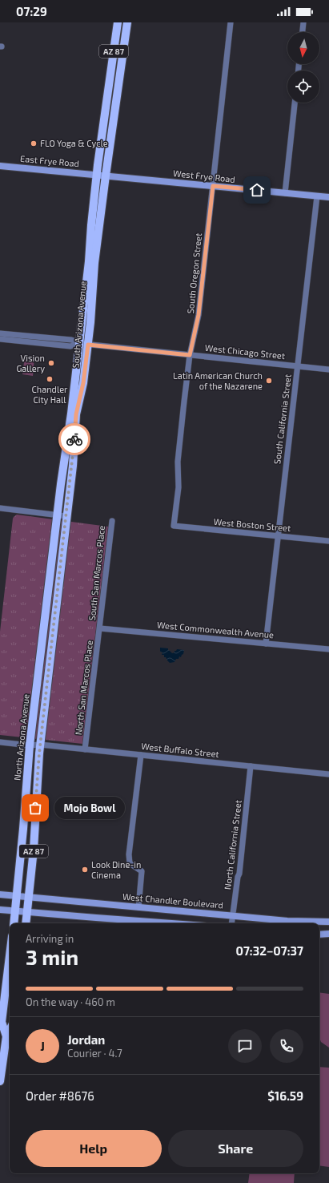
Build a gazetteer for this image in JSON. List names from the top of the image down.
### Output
{
  "streets": {
    "main road": [
      "AZ 87",
      "East Frye Road",
      "West Frye Road",
      "South Arizona Avenue",
      "North Arizona Avenue",
      "West Chandler Boulevard"
    ],
    "street": [
      "South Oregon Street",
      "West Chicago Street",
      "South California Street",
      "West Boston Street",
      "South San Marcos Place",
      "West Commonwealth Avenue",
      "North San Marcos Place",
      "West Buffalo Street",
      "North California Street"
    ]
  },
  "crossings": [
    ["AZ 87", "South Arizona Avenue"],
    ["AZ 87", "West Buffalo Street"],
    ["AZ 87", "West Chandler Boulevard"],
    ["East Frye Road", "West Frye Road"],
    ["East Frye Road", "South Arizona Avenue"],
    ["West Frye Road", "South Oregon Street"],
    ["West Frye Road", "South Arizona Avenue"],
    ["West Frye Road", "South California Street"],
    ["South Oregon Street", "West Chicago Street"],
    ["South Oregon Street", "West Boston Street"],
    ["South Arizona Avenue", "West Chicago Street"],
    ["South Arizona Avenue", "North Arizona Avenue"],
    ["South Arizona Avenue", "West Buffalo Street"],
    ["West Chicago Street", "South California Street"],
    ["South California Street", "West Boston Street"],
    ["South California Street", "West Commonwealth Avenue"],
    ["South San Marcos Place", "West Commonwealth Avenue"],
    ["South San Marcos Place", "North San Marcos Place"],
    ["West Commonwealth Avenue", "North San Marcos Place"],
    ["North San Marcos Place", "West Buffalo Street"],
    ["North Arizona Avenue", "West Buffalo Street"],
    ["North Arizona Avenue", "West Chandler Boulevard"],
    ["West Buffalo Street", "North California Street"],
    ["North California Street", "West Chandler Boulevard"]
  ],
  "places": [
    "FLO Yoga & Cycle",
    "Vision Gallery",
    "Chandler City Hall",
    "Latin American Church of the Nazarene",
    "Mojo Bowl",
    "Look Dine-in Cinema"
  ],
  "north": "bottom",
  "page": {
    "status": "07:29",
    "bubble": "Mojo Bowl",
    "heading": ["3 min", "Arriving in", "07:32–07:37"],
    "panel": [
      "Jordan",
      "Courier · 4.7",
      "Order #8676",
      "$16.59"
    ],
    "bar": "On the way · 460 m",
    "round": "J",
    "buttons": ["Help", "Share"]
  }
}
